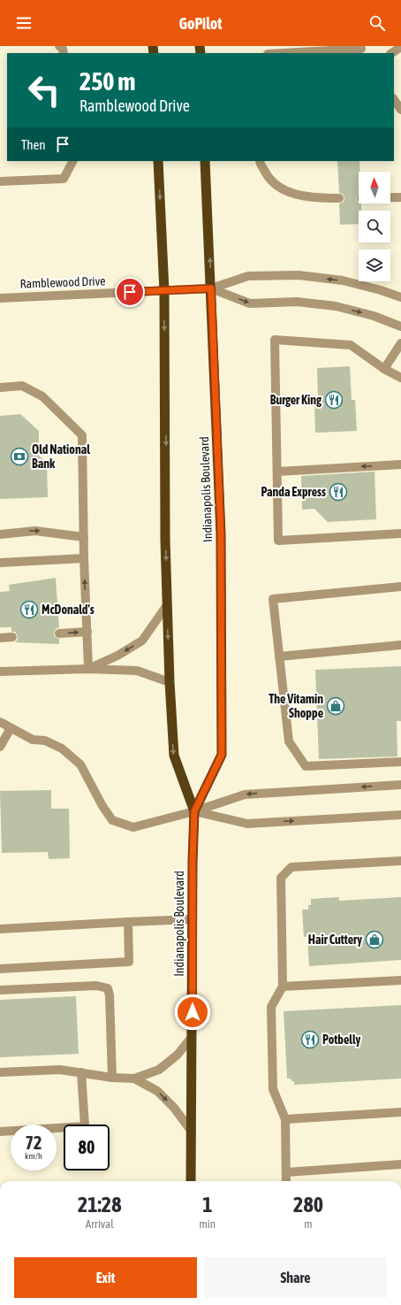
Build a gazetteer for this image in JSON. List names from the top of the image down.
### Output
{
  "streets": {
    "highway": ["Indianapolis Boulevard"],
    "street": ["Ramblewood Drive"]
  },
  "crossings": [
    ["Ramblewood Drive", "Indianapolis Boulevard"]
  ],
  "places": {
    "restaurant": [
      "Burger King",
      "Panda Express",
      "McDonald's",
      "Potbelly"
    ],
    "bank": ["Old National Bank"],
    "shop": ["The Vitamin Shoppe", "Hair Cuttery"]
  },
  "north": "top",
  "page": {
    "header": "GoPilot",
    "turn": ["250 m", "Ramblewood Drive"],
    "then": "Then",
    "speed": "72 km/h",
    "limit": "80",
    "eta": [
      "21:28",
      "Arrival",
      "1",
      "min",
      "280",
      "m"
    ],
    "buttons": ["Exit", "Share"]
  }
}
